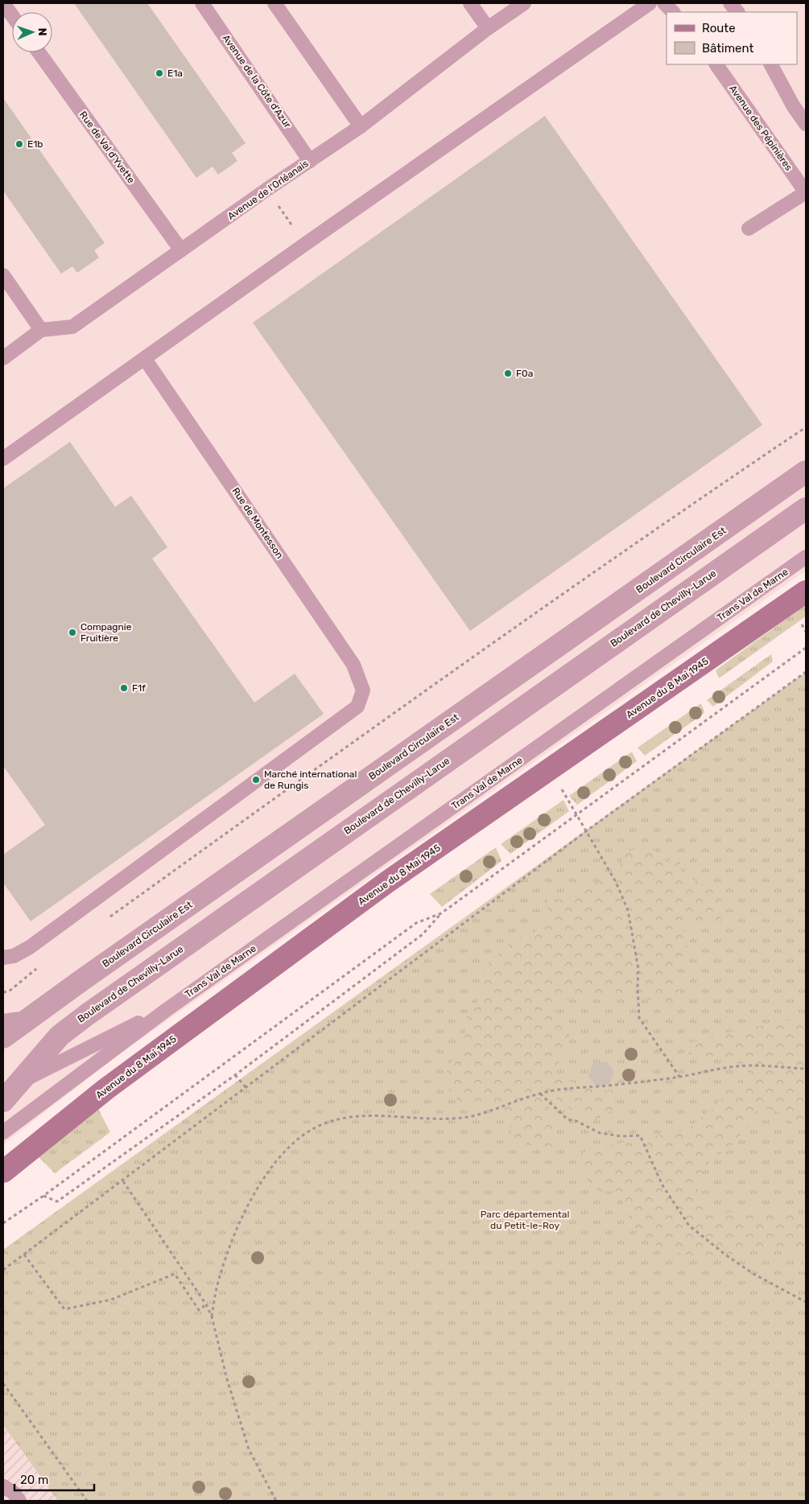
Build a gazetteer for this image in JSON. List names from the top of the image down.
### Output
{
  "streets": {
    "main road": ["Avenue du 8 Mai 1945"],
    "street": ["Boulevard Circulaire Est", "Boulevard de Chevilly-Larue"],
    "lane": [
      "Avenue de la Côte d'Azur",
      "Avenue des Pépinières",
      "Rue de Val d'Yvette",
      "Avenue de l'Orléanais",
      "Rue de Montesson",
      "Trans Val de Marne"
    ]
  },
  "crossings": [
    ["Avenue de la Côte d'Azur", "Avenue de l'Orléanais"],
    ["Rue de Val d'Yvette", "Avenue de l'Orléanais"]
  ],
  "parks": ["Parc départemental du Petit-le-Roy"],
  "places": [
    "E1a",
    "E1b",
    "F0a",
    "Compagnie Fruitière",
    "F1f",
    "Marché international de Rungis"
  ],
  "legend": ["Route", "Bâtiment"],
  "scale_bar": "20 m",
  "north": "right"
}
